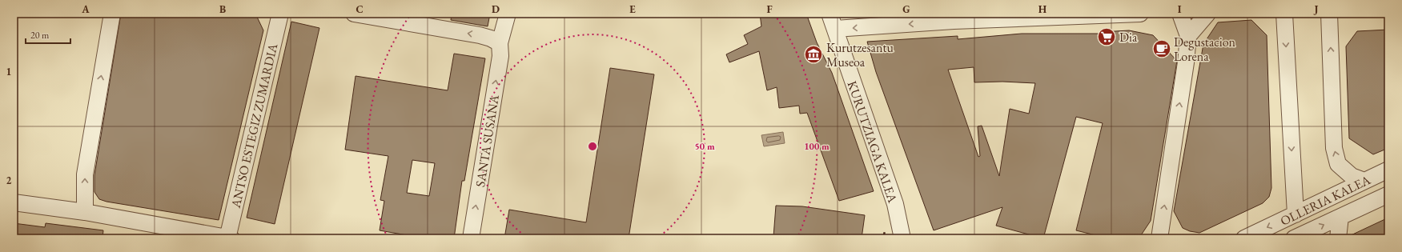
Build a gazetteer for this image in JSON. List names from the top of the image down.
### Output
{
  "streets": {
    "street": [
      "ANTSO ESTEGIZ ZUMARDIA",
      "SANTA SUSANA",
      "KURUTZIAGA KALEA",
      "OLLERIA KALEA"
    ]
  },
  "one_way": ["SANTA SUSANA"],
  "places": {
    "supermarket": ["Dia"],
    "cafe": ["Degustacion Lorena"],
    "museum": ["Kurutzesantu Museoa"]
  },
  "scale_bar": "20 m",
  "grid": {
    "columns": [
      "A",
      "B",
      "C",
      "D",
      "E",
      "F",
      "G",
      "H",
      "I",
      "J"
    ],
    "rows": ["1", "2"]
  },
  "rings": ["50 m", "100 m"]
}
